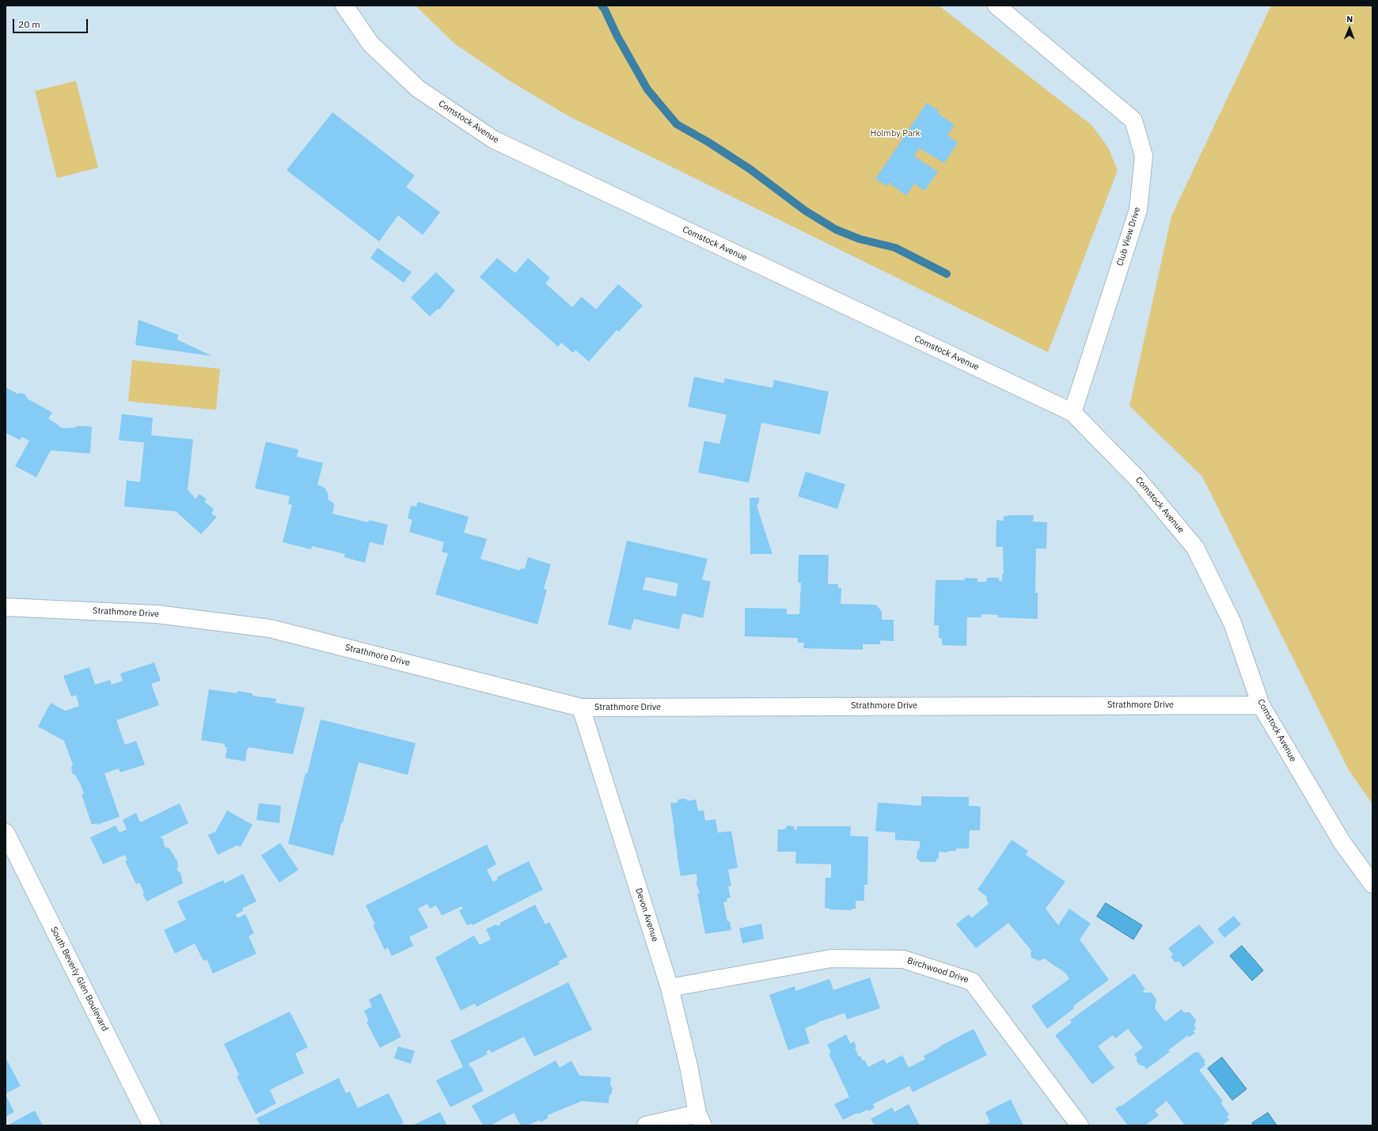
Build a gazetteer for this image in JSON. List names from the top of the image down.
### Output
{
  "streets": {
    "street": [
      "Comstock Avenue",
      "Club View Drive",
      "Strathmore Drive",
      "Devon Avenue",
      "Birchwood Drive",
      "South Beverly Glen Boulevard"
    ]
  },
  "crossings": [
    ["Comstock Avenue", "Club View Drive"],
    ["Comstock Avenue", "Strathmore Drive"],
    ["Strathmore Drive", "Devon Avenue"],
    ["Devon Avenue", "Birchwood Drive"]
  ],
  "parks": ["Holmby Park"],
  "scale_bar": "20 m",
  "north": "top"
}
